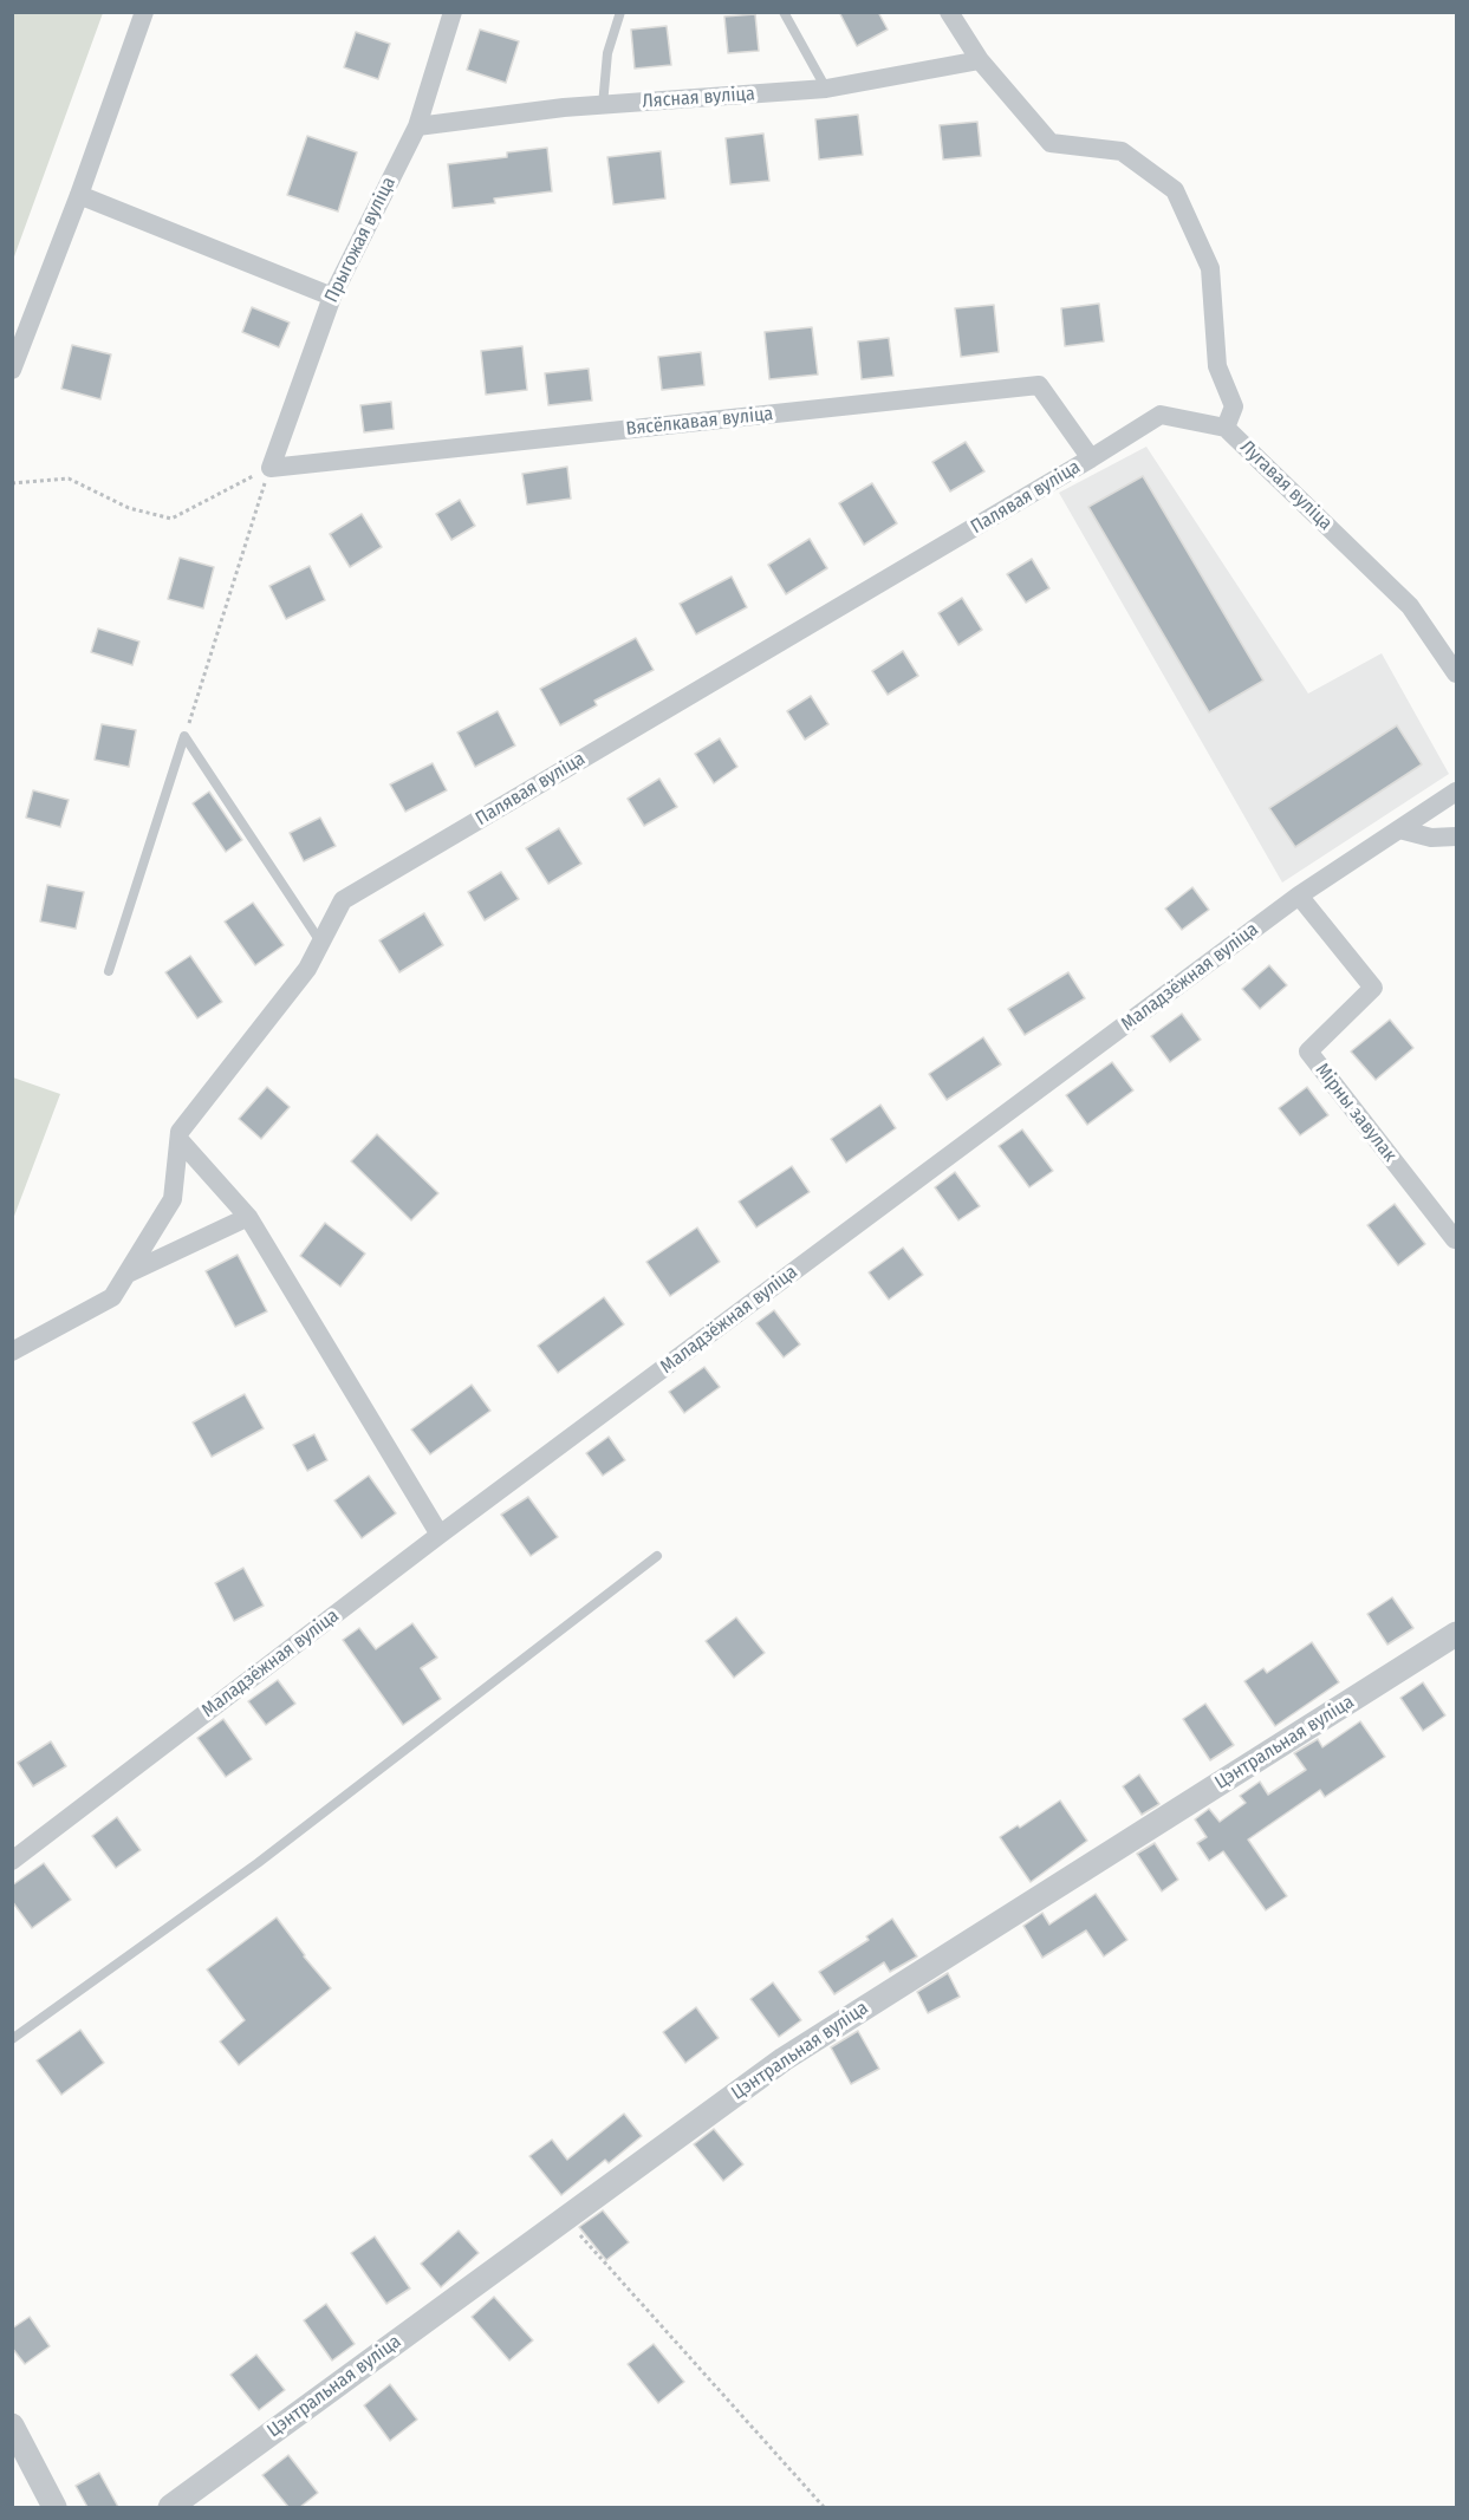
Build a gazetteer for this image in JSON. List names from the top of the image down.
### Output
{
  "streets": {
    "street": [
      "Лясная вуліца",
      "Прыгожая вуліца",
      "Вясёлкавая вуліца",
      "Лугавая вуліца",
      "Палявая вуліца",
      "Маладзёжная вуліца",
      "Мірны завулак",
      "Цэнтральная вуліца"
    ]
  },
  "crossings": [
    ["Лясная вуліца", "Прыгожая вуліца"],
    ["Лясная вуліца", "Лугавая вуліца"],
    ["Прыгожая вуліца", "Вясёлкавая вуліца"],
    ["Вясёлкавая вуліца", "Палявая вуліца"],
    ["Лугавая вуліца", "Палявая вуліца"],
    ["Маладзёжная вуліца", "Мірны завулак"]
  ]
}
